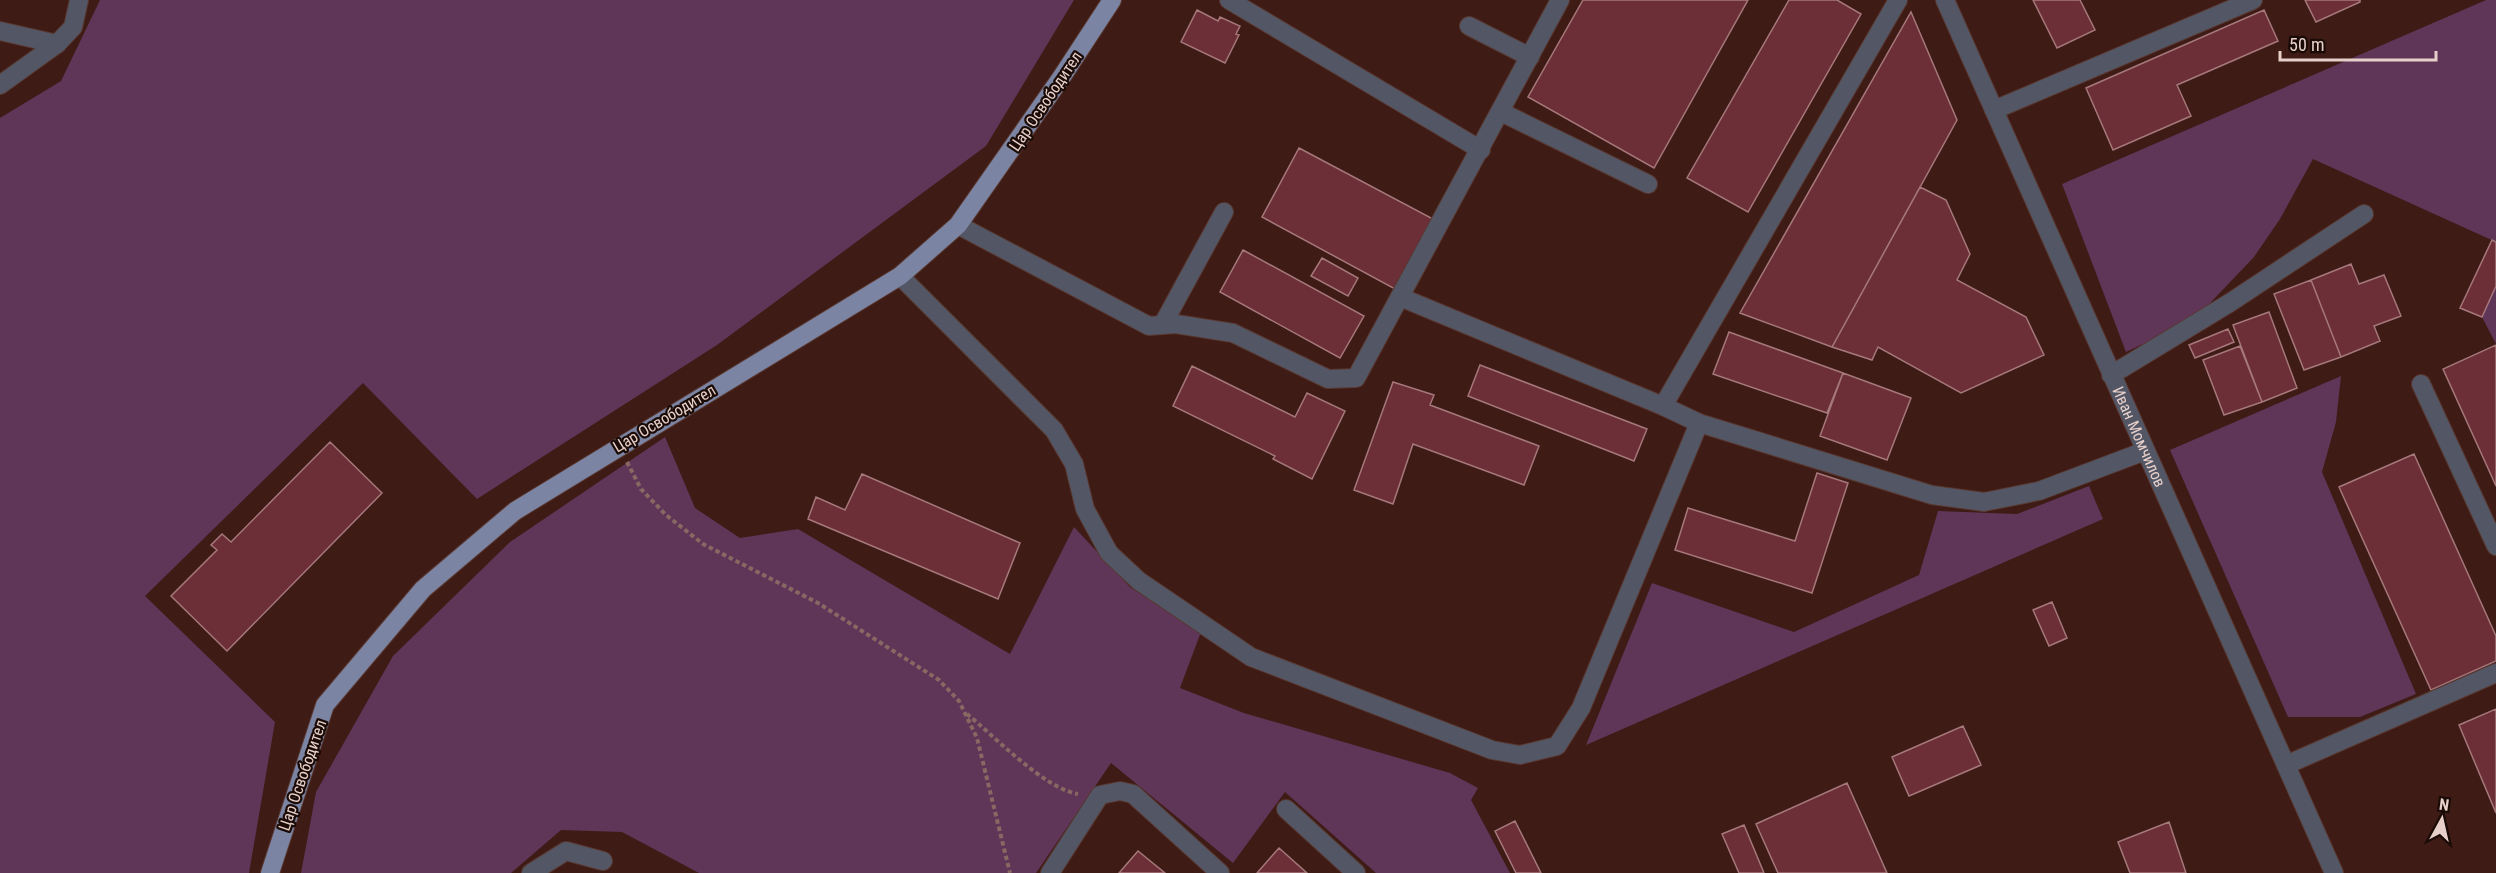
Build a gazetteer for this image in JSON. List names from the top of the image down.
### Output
{
  "streets": {
    "main road": ["Цар Освободител"],
    "street": ["Иван Момчилов"]
  },
  "scale_bar": "50 m",
  "north": "top"
}
